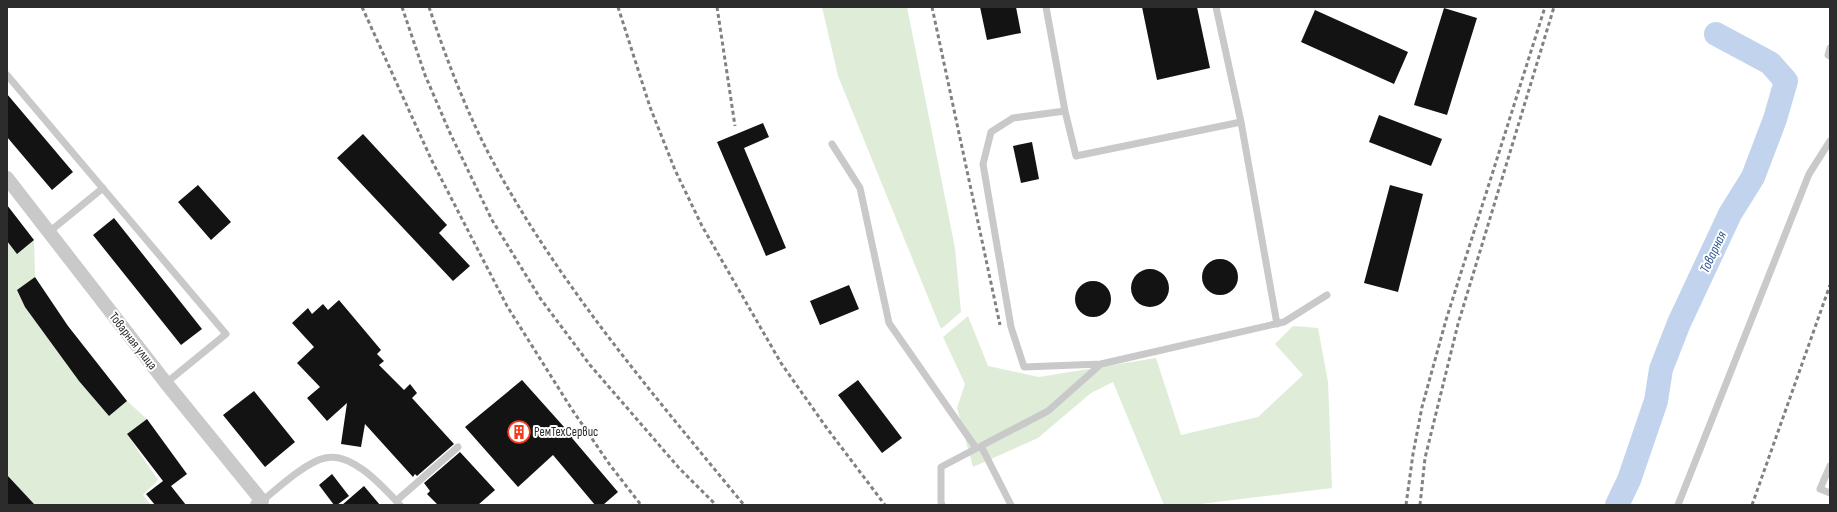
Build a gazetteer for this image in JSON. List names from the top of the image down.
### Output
{
  "streets": {
    "street": ["Товарная улица"]
  },
  "water": ["Товарная"],
  "places": {
    "building": ["РемТехСервис"]
  }
}
